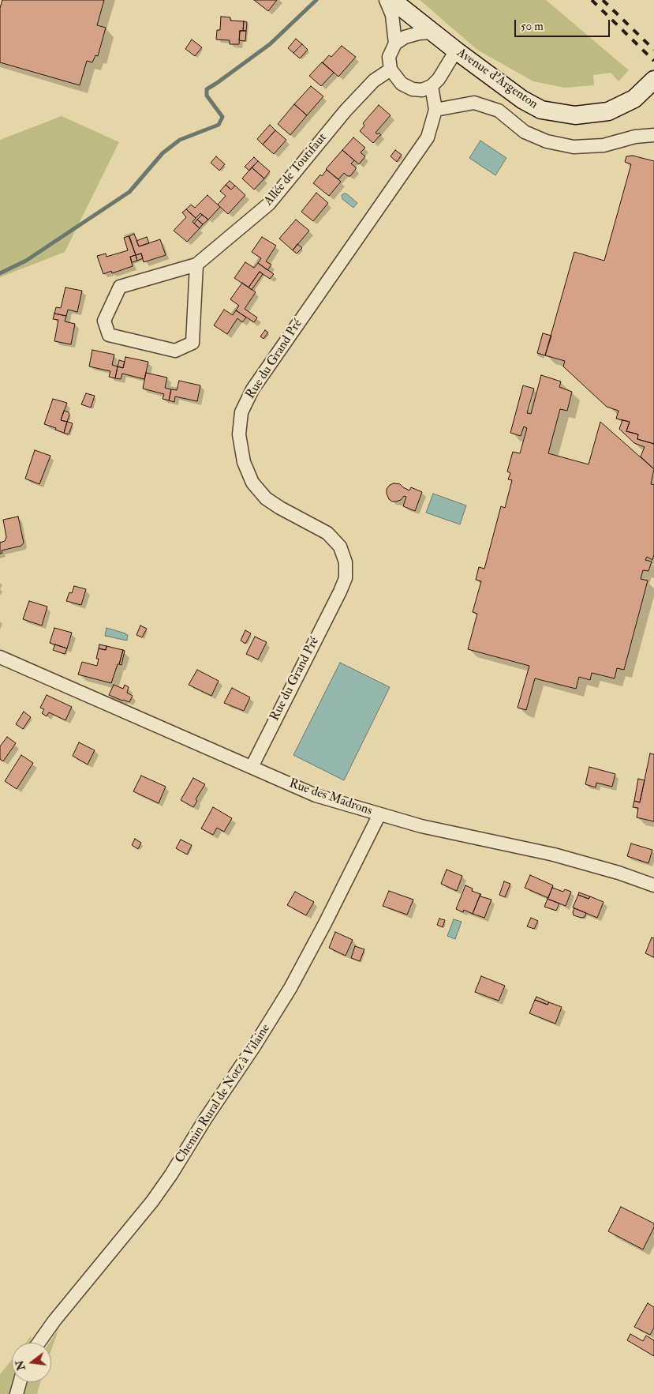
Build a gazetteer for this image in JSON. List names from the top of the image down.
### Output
{
  "streets": {
    "main road": ["Avenue d'Argenton"],
    "street": [
      "Allée de Toutifaut",
      "Rue du Grand Pré",
      "Rue des Madrons",
      "Chemin Rural de Notz à Vilaine"
    ]
  },
  "crossings": [
    ["Avenue d'Argenton", "Allée de Toutifaut"],
    ["Avenue d'Argenton", "Rue du Grand Pré"],
    ["Allée de Toutifaut", "Rue du Grand Pré"],
    ["Rue du Grand Pré", "Rue des Madrons"],
    ["Rue des Madrons", "Chemin Rural de Notz à Vilaine"]
  ],
  "scale_bar": "50 m",
  "north": "left"
}
